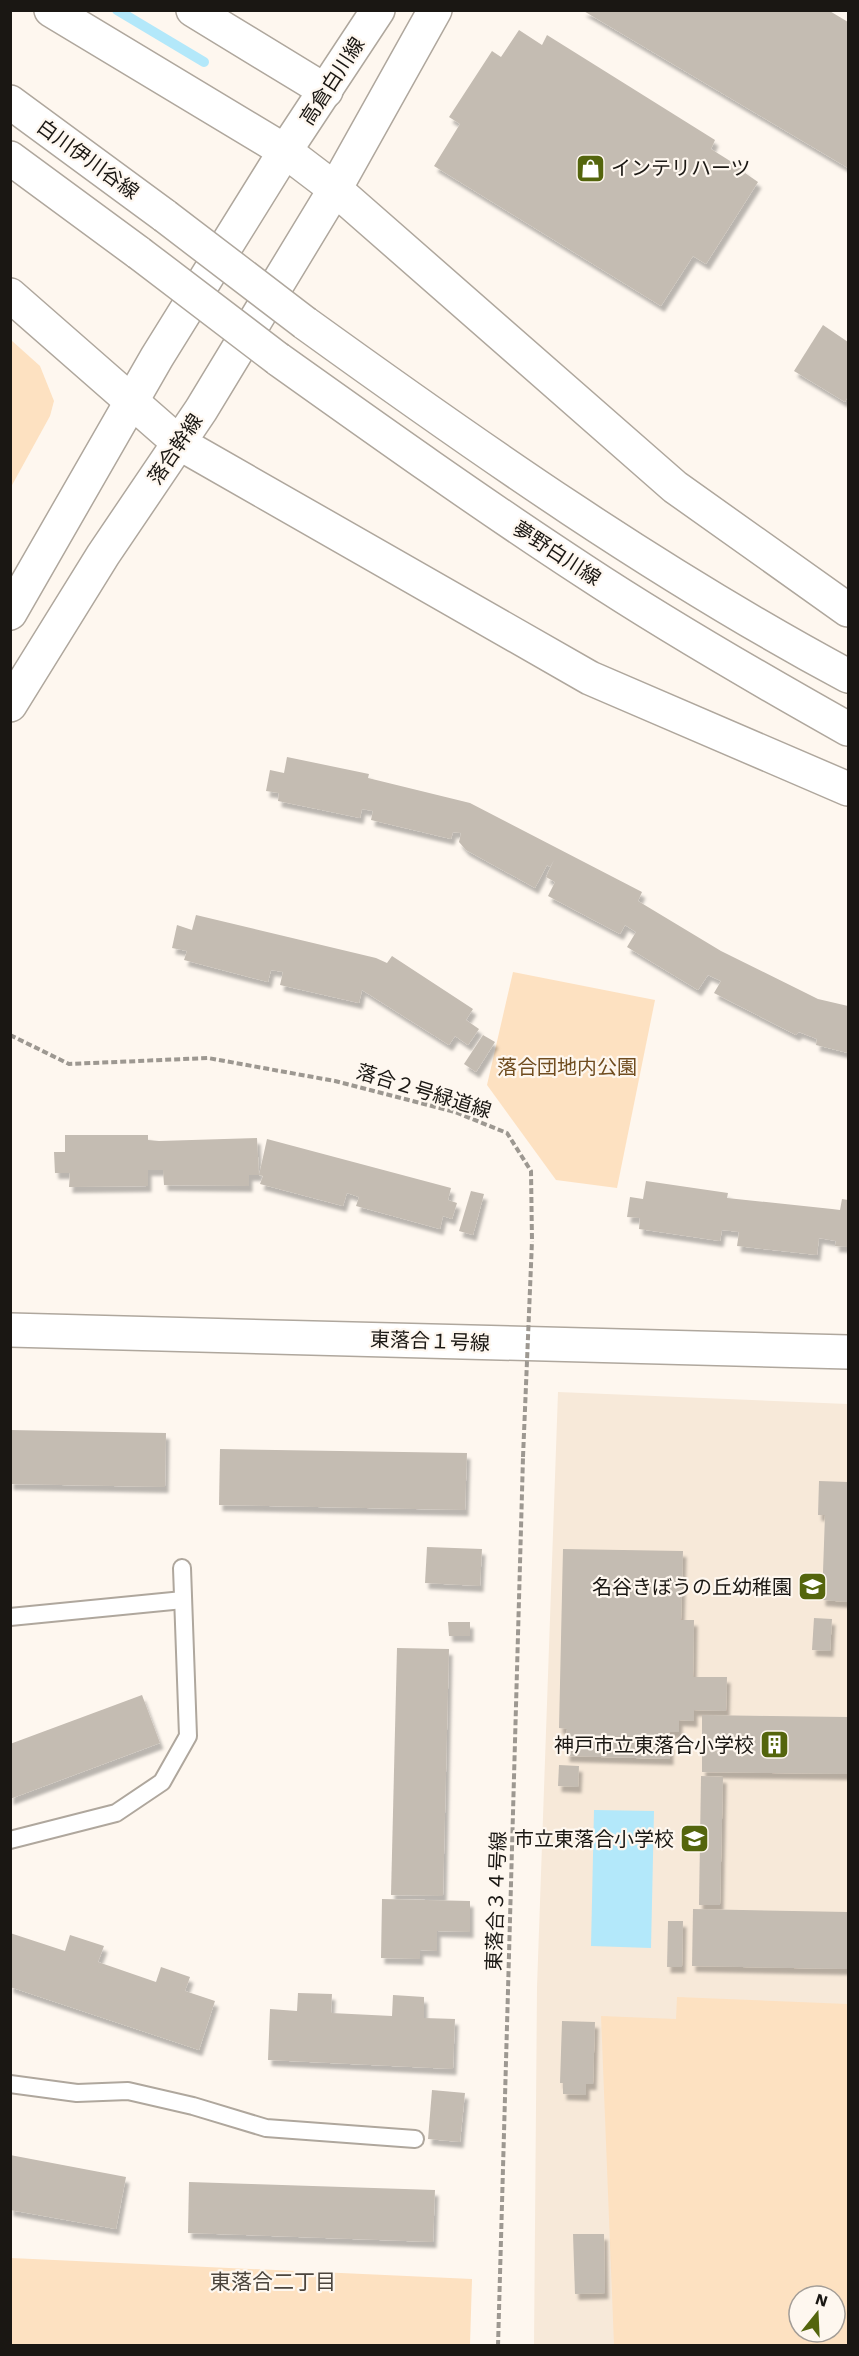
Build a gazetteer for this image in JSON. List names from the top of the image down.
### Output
{
  "streets": {
    "street": [
      "高倉白川線",
      "白川伊川谷線",
      "落合幹線",
      "夢野白川線",
      "東落合１号線"
    ],
    "path": ["落合２号緑道線", "東落合３４号線"]
  },
  "crossings": [
    ["落合２号緑道線", "東落合３４号線"]
  ],
  "districts": ["東落合二丁目"],
  "parks": ["落合団地内公園"],
  "places": {
    "shop": ["インテリハーツ"],
    "school or university": ["名谷きぼうの丘幼稚園", "市立東落合小学校"],
    "building": ["神戸市立東落合小学校"]
  },
  "north": "top"
}
